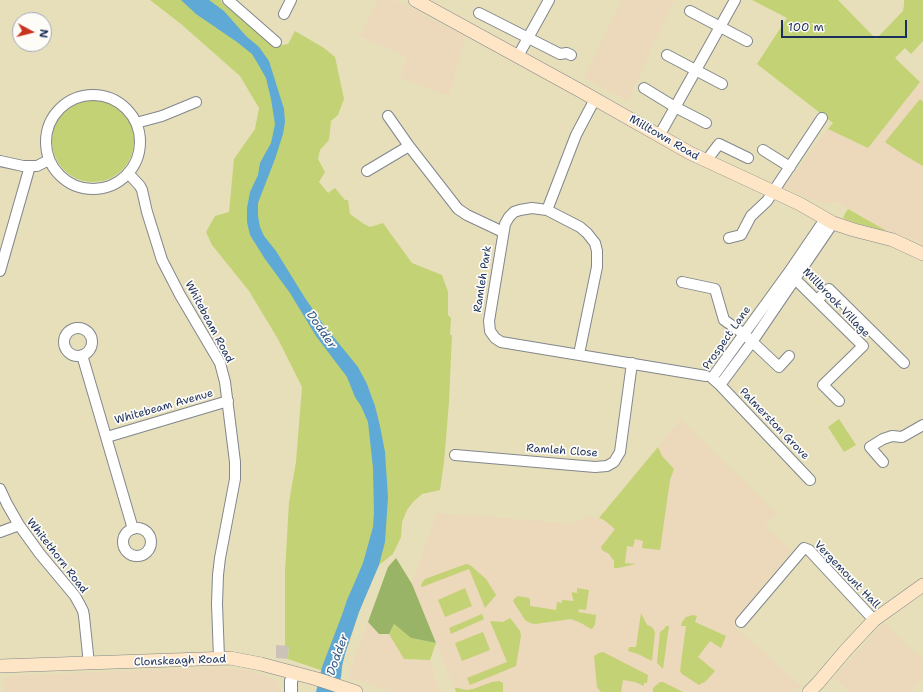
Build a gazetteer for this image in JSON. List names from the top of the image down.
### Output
{
  "streets": {
    "main road": ["Milltown Road", "Clonskeagh Road"],
    "street": [
      "Ramleh Park",
      "Millbrook Village",
      "Whitebeam Road",
      "Prospect Lane",
      "Whitebeam Avenue",
      "Palmerston Grove",
      "Ramleh Close",
      "Whitethorn Road",
      "Vergemount Hall"
    ]
  },
  "crossings": [
    ["Milltown Road", "Prospect Lane"],
    ["Ramleh Park", "Ramleh Close"],
    ["Millbrook Village", "Prospect Lane"],
    ["Whitebeam Road", "Whitebeam Avenue"],
    ["Whitebeam Road", "Clonskeagh Road"],
    ["Prospect Lane", "Palmerston Grove"],
    ["Whitethorn Road", "Clonskeagh Road"]
  ],
  "water": ["Dodder"],
  "scale_bar": "100 m",
  "north": "right"
}
